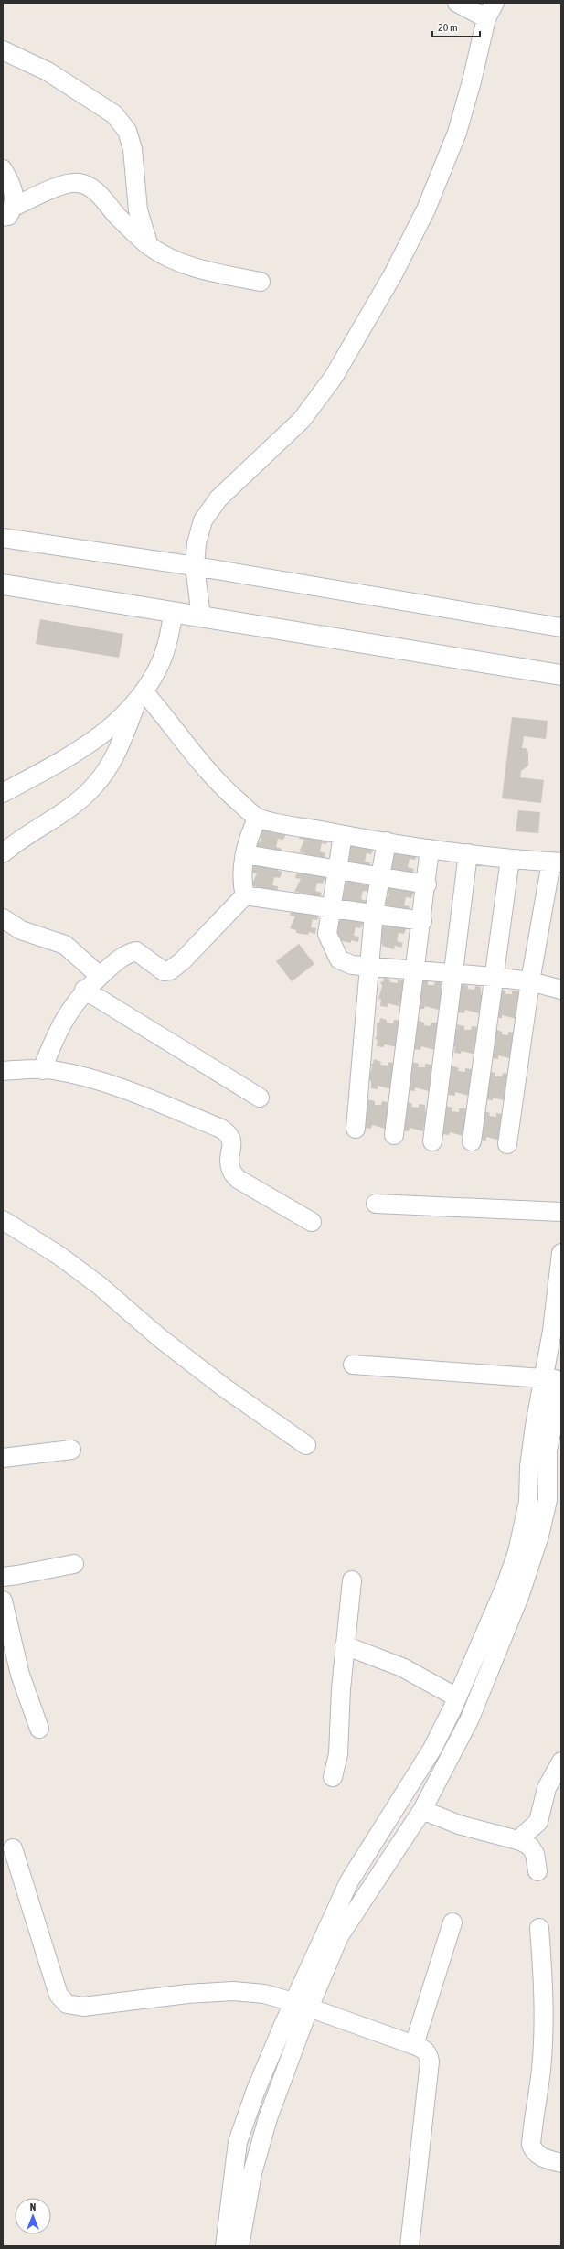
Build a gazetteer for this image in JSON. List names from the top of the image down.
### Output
{
  "scale_bar": "20 m",
  "north": "top"
}
